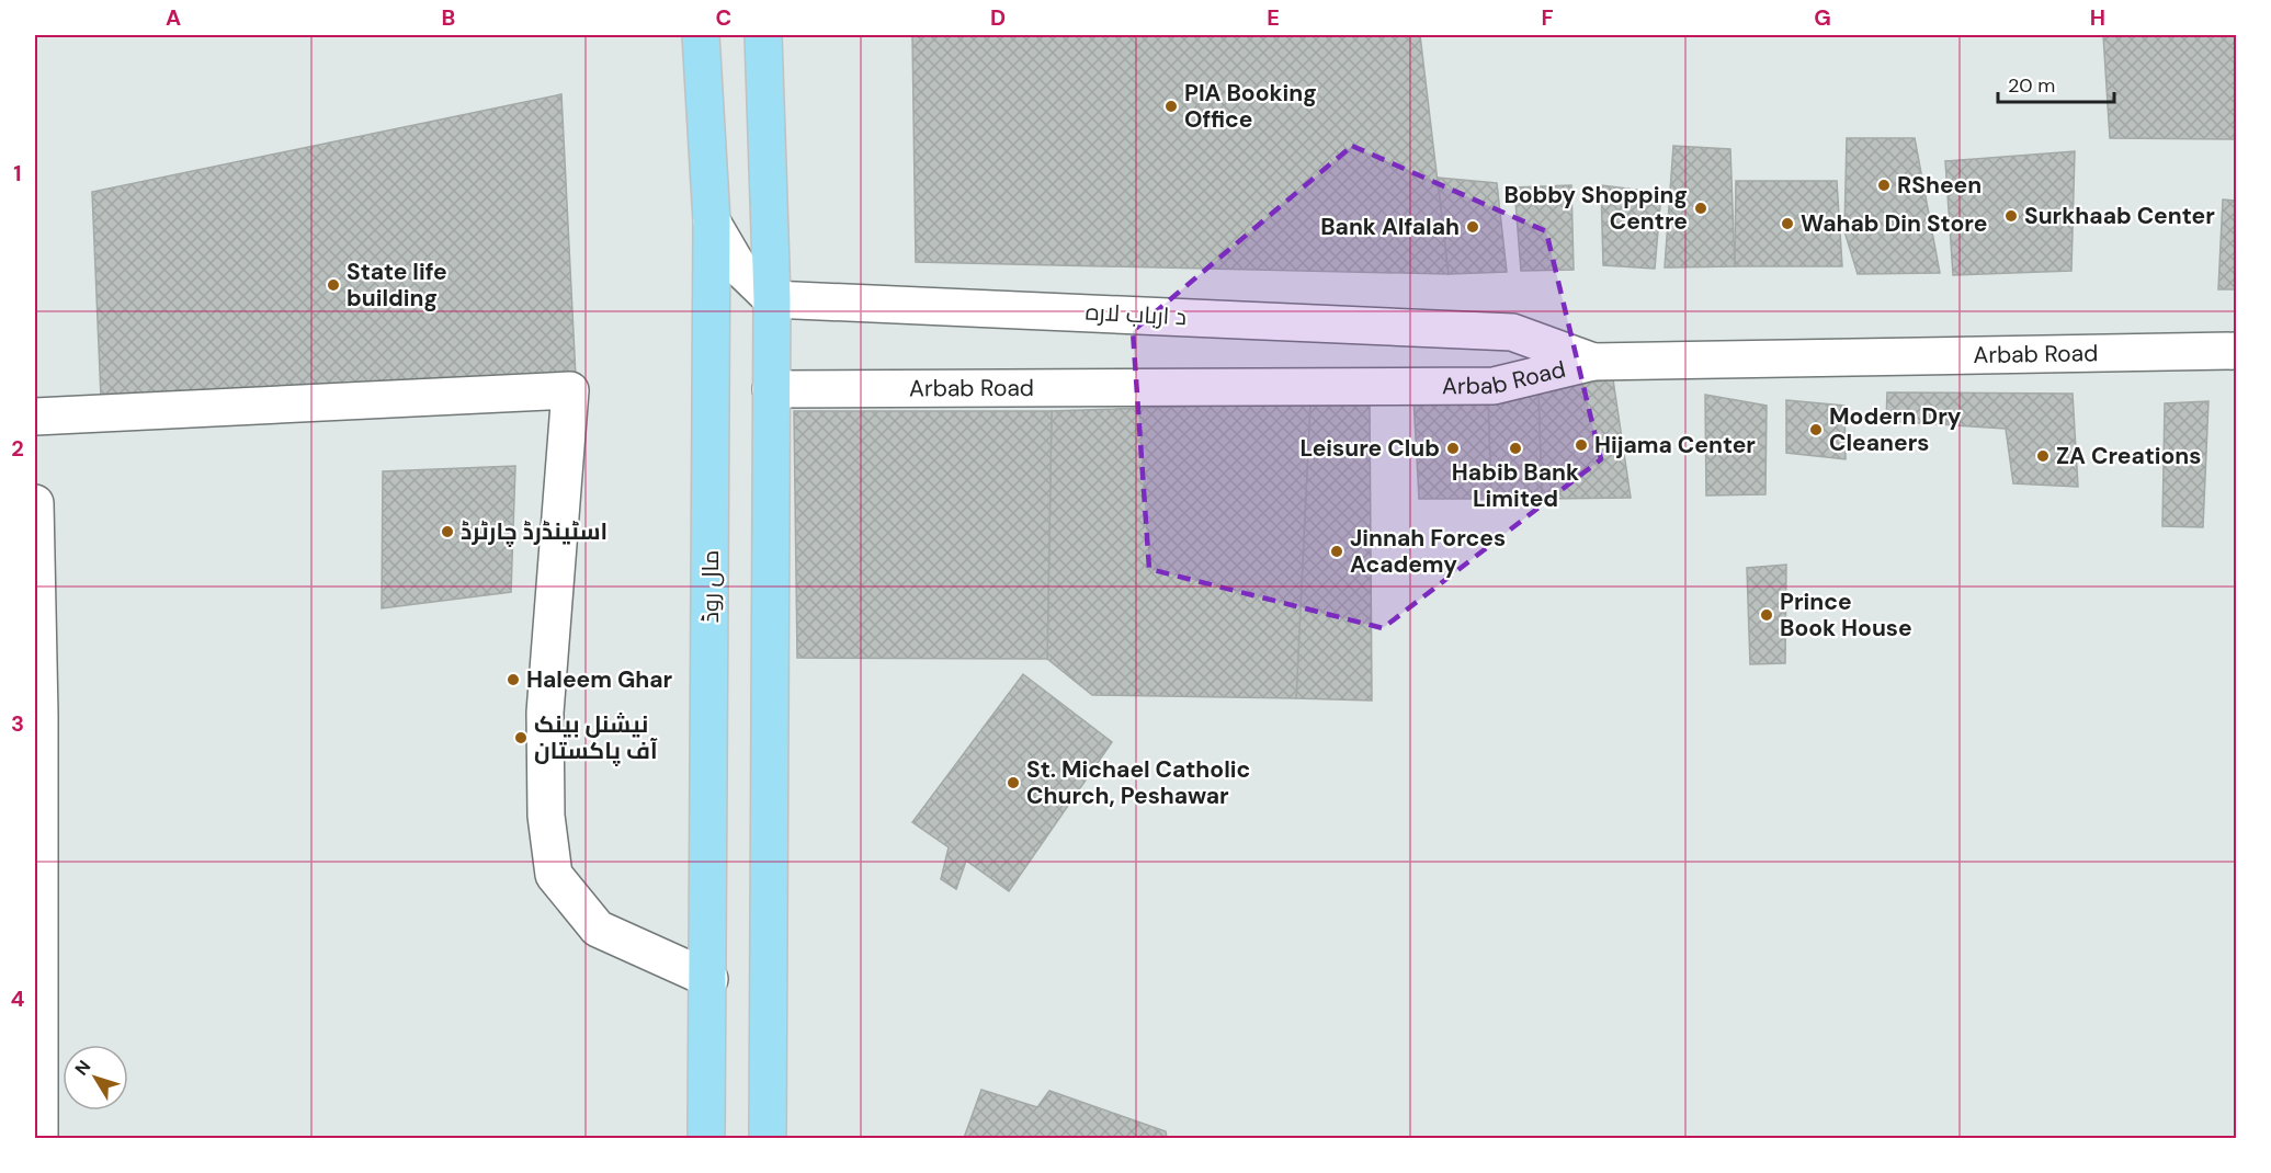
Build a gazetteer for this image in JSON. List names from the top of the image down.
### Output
{
  "streets": {
    "main road": ["مال روڈ"],
    "street": ["د ارباب لاره", "Arbab Road"]
  },
  "crossings": [
    ["د ارباب لاره", "Arbab Road"]
  ],
  "places": [
    "PIA Booking Office",
    "RSheen",
    "Bobby Shopping Centre",
    "Surkhaab Center",
    "Wahab Din Store",
    "Bank Alfalah",
    "State life building",
    "Modern Dry Cleaners",
    "Hijama Center",
    "Leisure Club",
    "Habib Bank Limited",
    "ZA Creations",
    "اسٹینڈرڈ چارٹرڈ",
    "Jinnah Forces Academy",
    "Prince Book House",
    "Haleem Ghar",
    "نیشنل بینک آف پاکستان",
    "St. Michael Catholic Church, Peshawar"
  ],
  "scale_bar": "20 m",
  "north": "top left",
  "grid": {
    "columns": [
      "A",
      "B",
      "C",
      "D",
      "E",
      "F",
      "G",
      "H"
    ],
    "rows": [
      "1",
      "2",
      "3",
      "4"
    ]
  }
}
